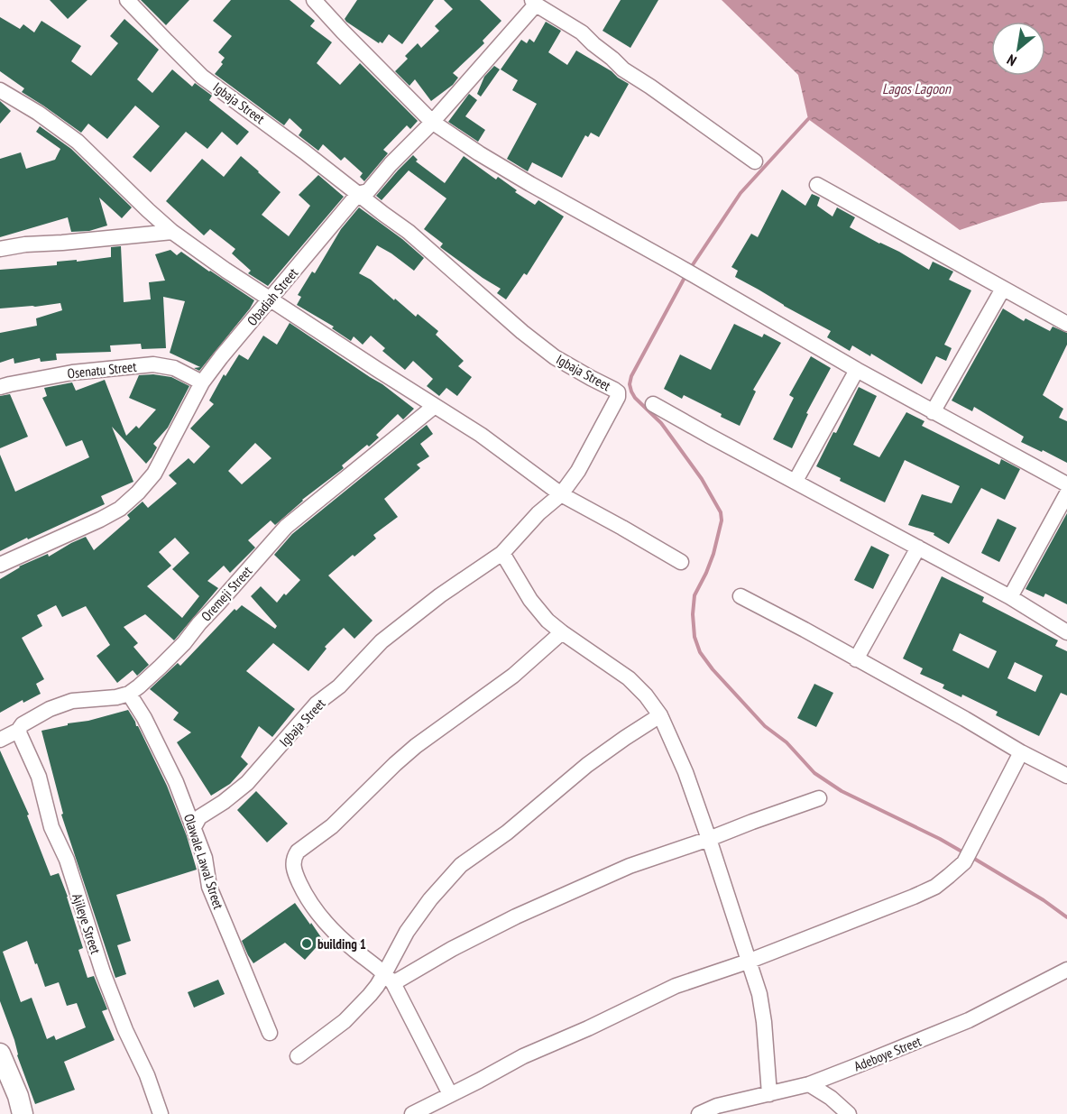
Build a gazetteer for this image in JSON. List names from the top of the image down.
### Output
{
  "streets": {
    "street": [
      "Igbaja Street",
      "Obadiah Street",
      "Osenatu Street",
      "Oremeji Street",
      "Olawale Lawal Street",
      "Ajileye Street",
      "Adeboye Street"
    ]
  },
  "crossings": [
    ["Igbaja Street", "Obadiah Street"],
    ["Igbaja Street", "Olawale Lawal Street"],
    ["Obadiah Street", "Osenatu Street"],
    ["Oremeji Street", "Olawale Lawal Street"],
    ["Oremeji Street", "Ajileye Street"]
  ],
  "water": ["Lagos Lagoon"],
  "places": ["building 1"],
  "north": "bottom left"
}
